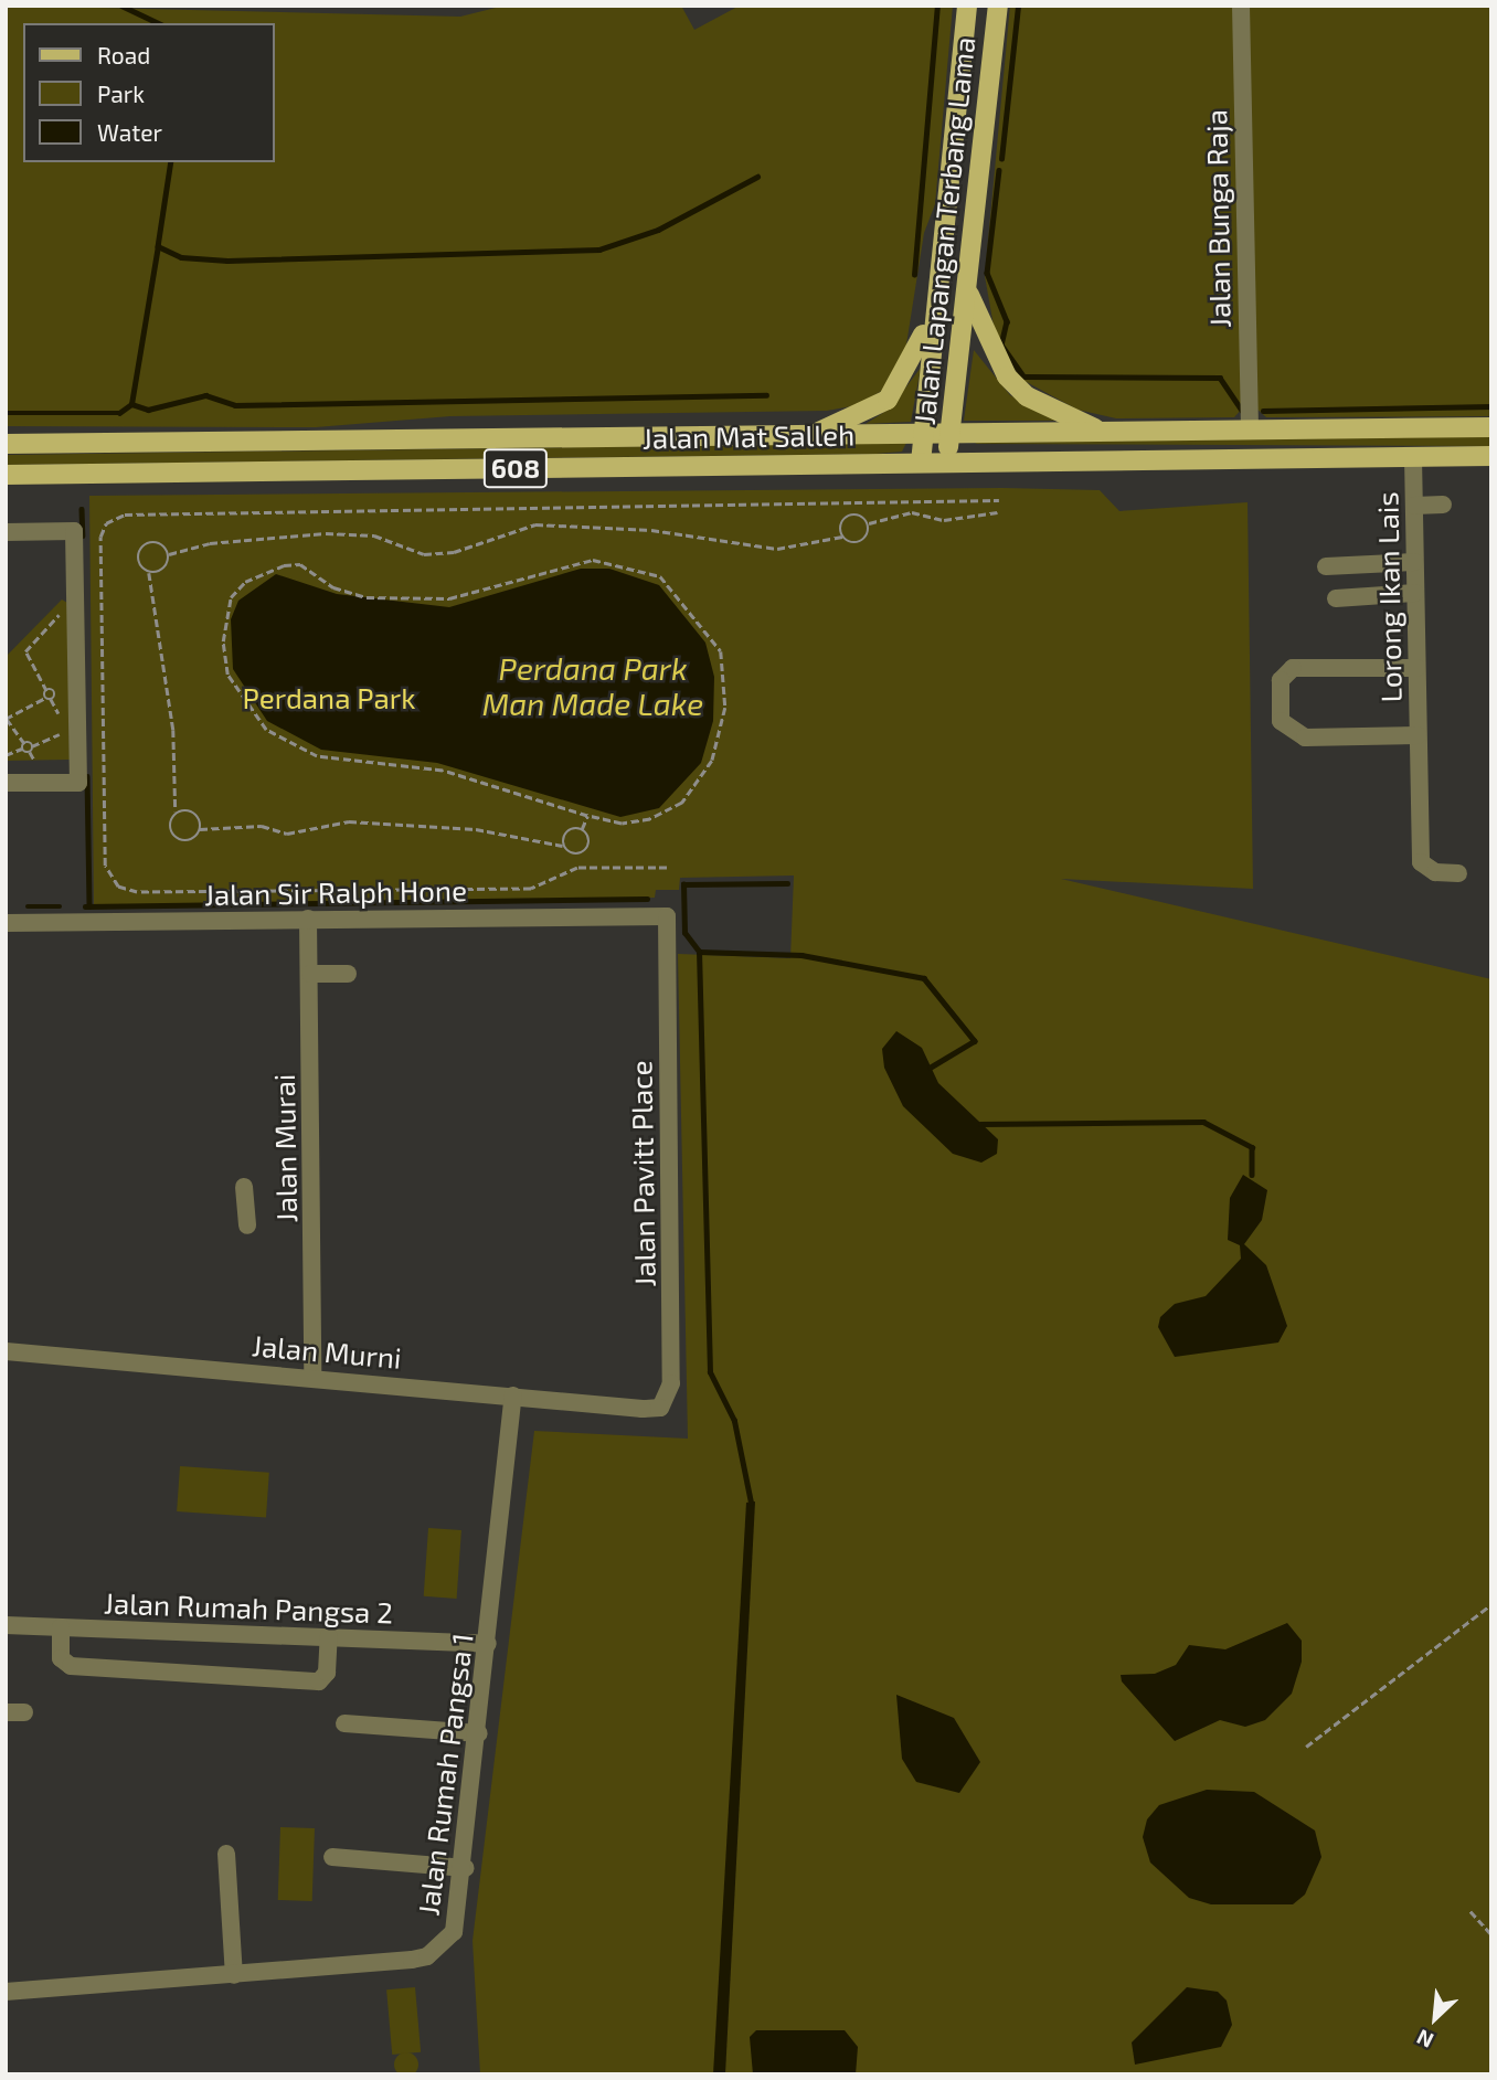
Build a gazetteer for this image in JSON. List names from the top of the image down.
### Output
{
  "streets": {
    "main road": ["Jalan Lapangan Terbang Lama", "Jalan Mat Salleh", "608"],
    "street": [
      "Jalan Bunga Raja",
      "Lorong Ikan Lais",
      "Jalan Sir Ralph Hone",
      "Jalan Murai",
      "Jalan Pavitt Place",
      "Jalan Murni",
      "Jalan Rumah Pangsa 2",
      "Jalan Rumah Pangsa 1"
    ]
  },
  "crossings": [
    ["Jalan Bunga Raja", "Jalan Mat Salleh"],
    ["Jalan Lapangan Terbang Lama", "Jalan Mat Salleh"],
    ["Jalan Mat Salleh", "Lorong Ikan Lais"],
    ["Jalan Sir Ralph Hone", "Jalan Murai"],
    ["Jalan Sir Ralph Hone", "Jalan Pavitt Place"],
    ["Jalan Murai", "Jalan Murni"],
    ["Jalan Pavitt Place", "Jalan Murni"],
    ["Jalan Murni", "Jalan Rumah Pangsa 1"],
    ["Jalan Rumah Pangsa 2", "Jalan Rumah Pangsa 1"]
  ],
  "water": ["Perdana Park Man Made Lake"],
  "parks": ["Perdana Park"],
  "legend": ["Road", "Park", "Water"],
  "north": "bottom left"
}
